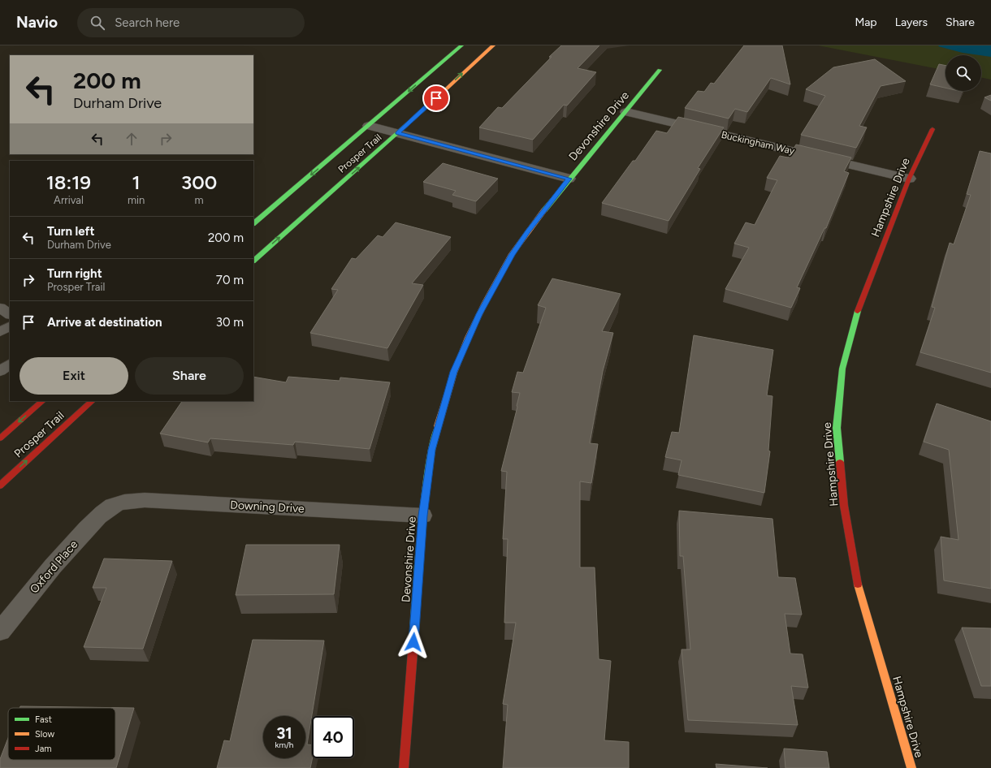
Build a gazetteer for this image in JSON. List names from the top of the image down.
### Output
{
  "streets": {
    "street": [
      "Devonshire Drive",
      "Buckingham Way",
      "Prosper Trail",
      "Hampshire Drive",
      "Downing Drive",
      "Oxford Place"
    ]
  },
  "crossings": [
    ["Devonshire Drive", "Buckingham Way"],
    ["Devonshire Drive", "Downing Drive"],
    ["Buckingham Way", "Hampshire Drive"],
    ["Downing Drive", "Oxford Place"]
  ],
  "legend": ["Fast", "Slow", "Jam"],
  "page": {
    "header": "Navio",
    "search": "Search here",
    "nav": ["Map", "Layers", "Share"],
    "turn": ["200 m", "Durham Drive"],
    "eta": [
      "18:19",
      "Arrival",
      "1",
      "min",
      "300",
      "m"
    ],
    "list": [
      {
        "name": "Turn left",
        "note": "Durham Drive",
        "value": "200 m"
      },
      {
        "name": "Turn right",
        "note": "Prosper Trail",
        "value": "70 m"
      },
      {
        "name": "Arrive at destination",
        "value": "30 m"
      }
    ],
    "buttons": ["Exit", "Share"],
    "speed": "31 km/h",
    "limit": "40"
  }
}
